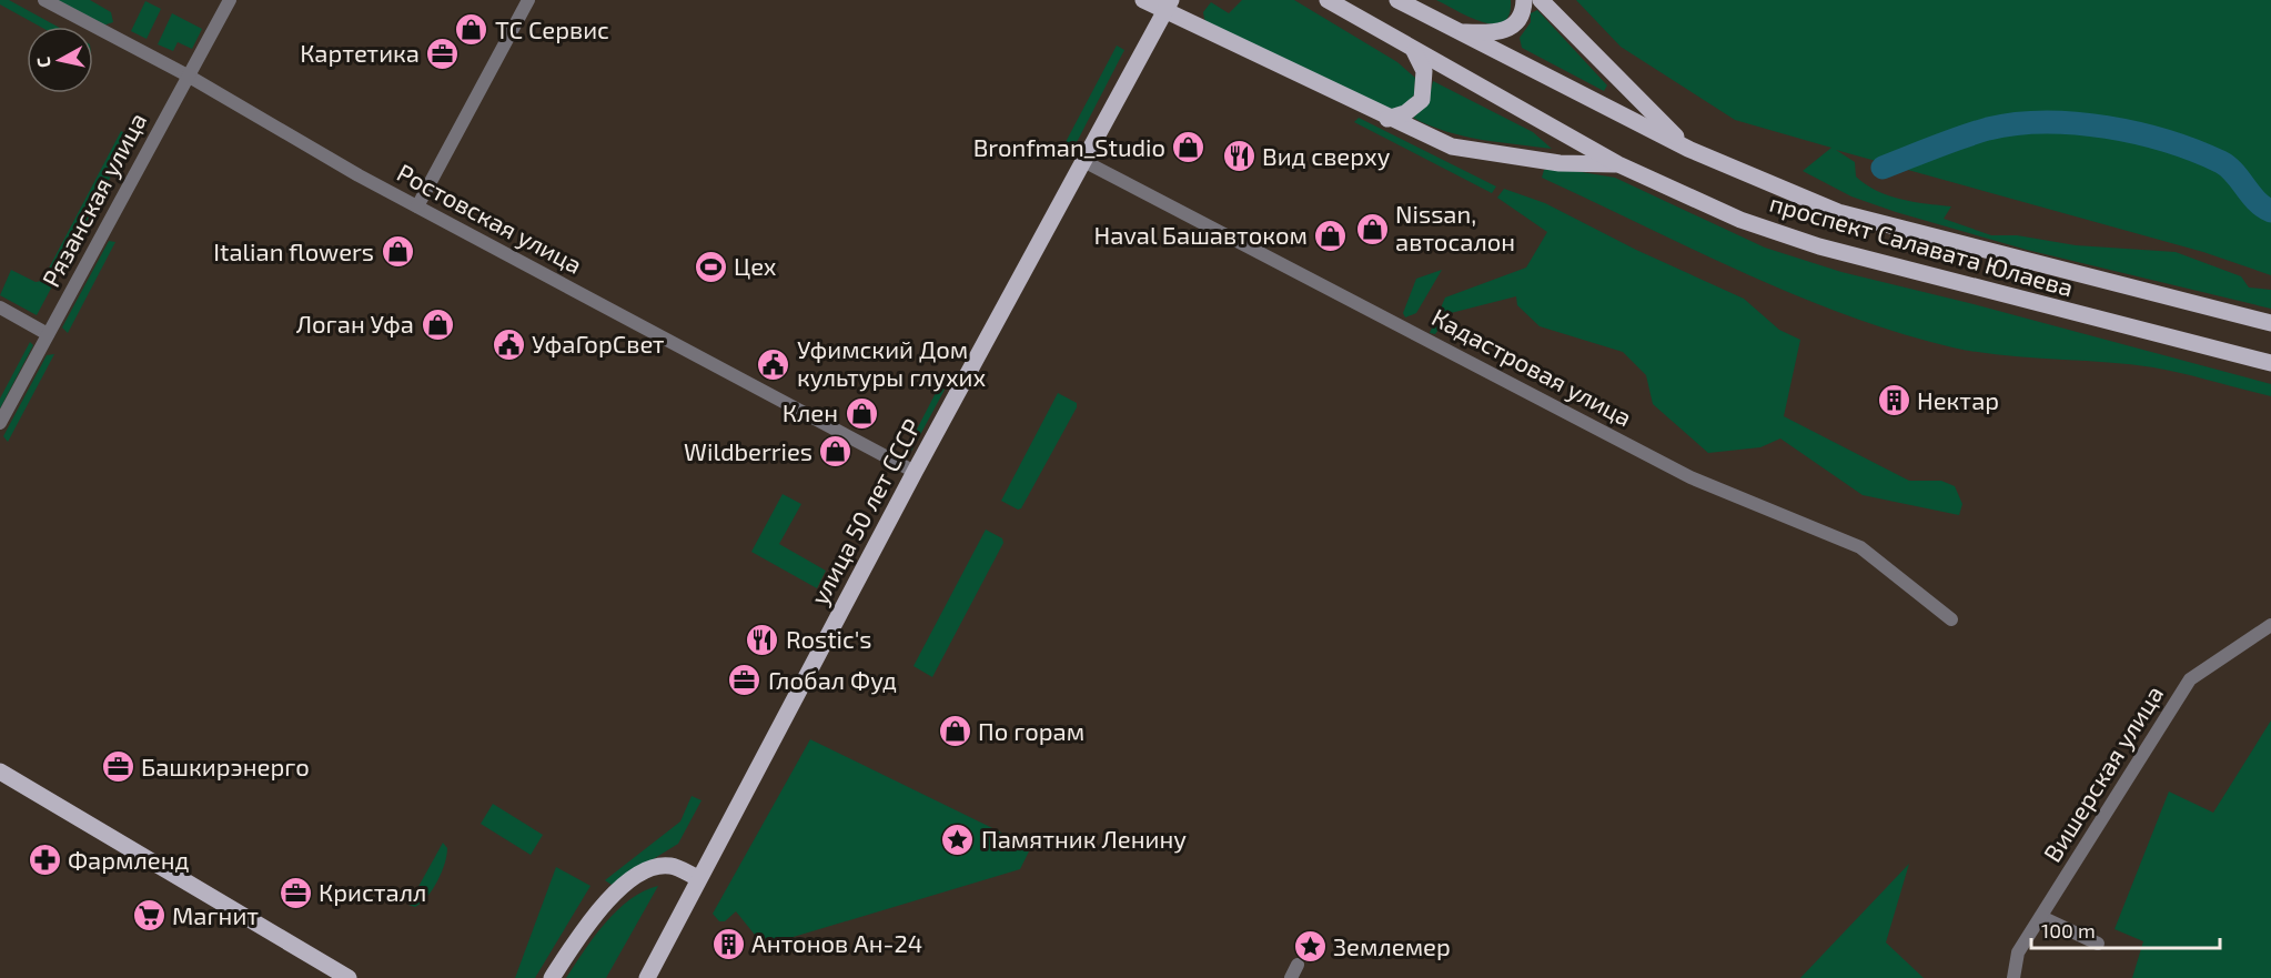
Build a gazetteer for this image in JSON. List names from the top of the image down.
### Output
{
  "streets": {
    "main road": ["проспект Салавата Юлаева", "улица 50 лет СССР"],
    "street": [
      "Рязанская улица",
      "Ростовская улица",
      "Кадастровая улица",
      "Вишерская улица"
    ]
  },
  "crossings": [
    ["Рязанская улица", "Ростовская улица"],
    ["Ростовская улица", "улица 50 лет СССР"],
    ["Кадастровая улица", "улица 50 лет СССР"]
  ],
  "places": {
    "shop": [
      "ТС Сервис",
      "Bronfman_Studio",
      "Nissan, автосалон",
      "Haval Башавтоком",
      "Italian flowers",
      "Логан Уфа",
      "Клен",
      "Wildberries",
      "По горам"
    ],
    "office": [
      "Картетика",
      "Глобал Фуд",
      "Башкирэнерго",
      "Кристалл"
    ],
    "restaurant": ["Вид сверху", "Rostic's"],
    "sports": ["Цех"],
    "public building": ["УфаГорСвет", "Уфимский Дом культуры глухих"],
    "building": ["Нектар", "Антонов Ан-24"],
    "place": ["Памятник Ленину", "Землемер"],
    "pharmacy": ["Фармленд"],
    "supermarket": ["Магнит"]
  },
  "scale_bar": "100 m",
  "north": "left"
}
